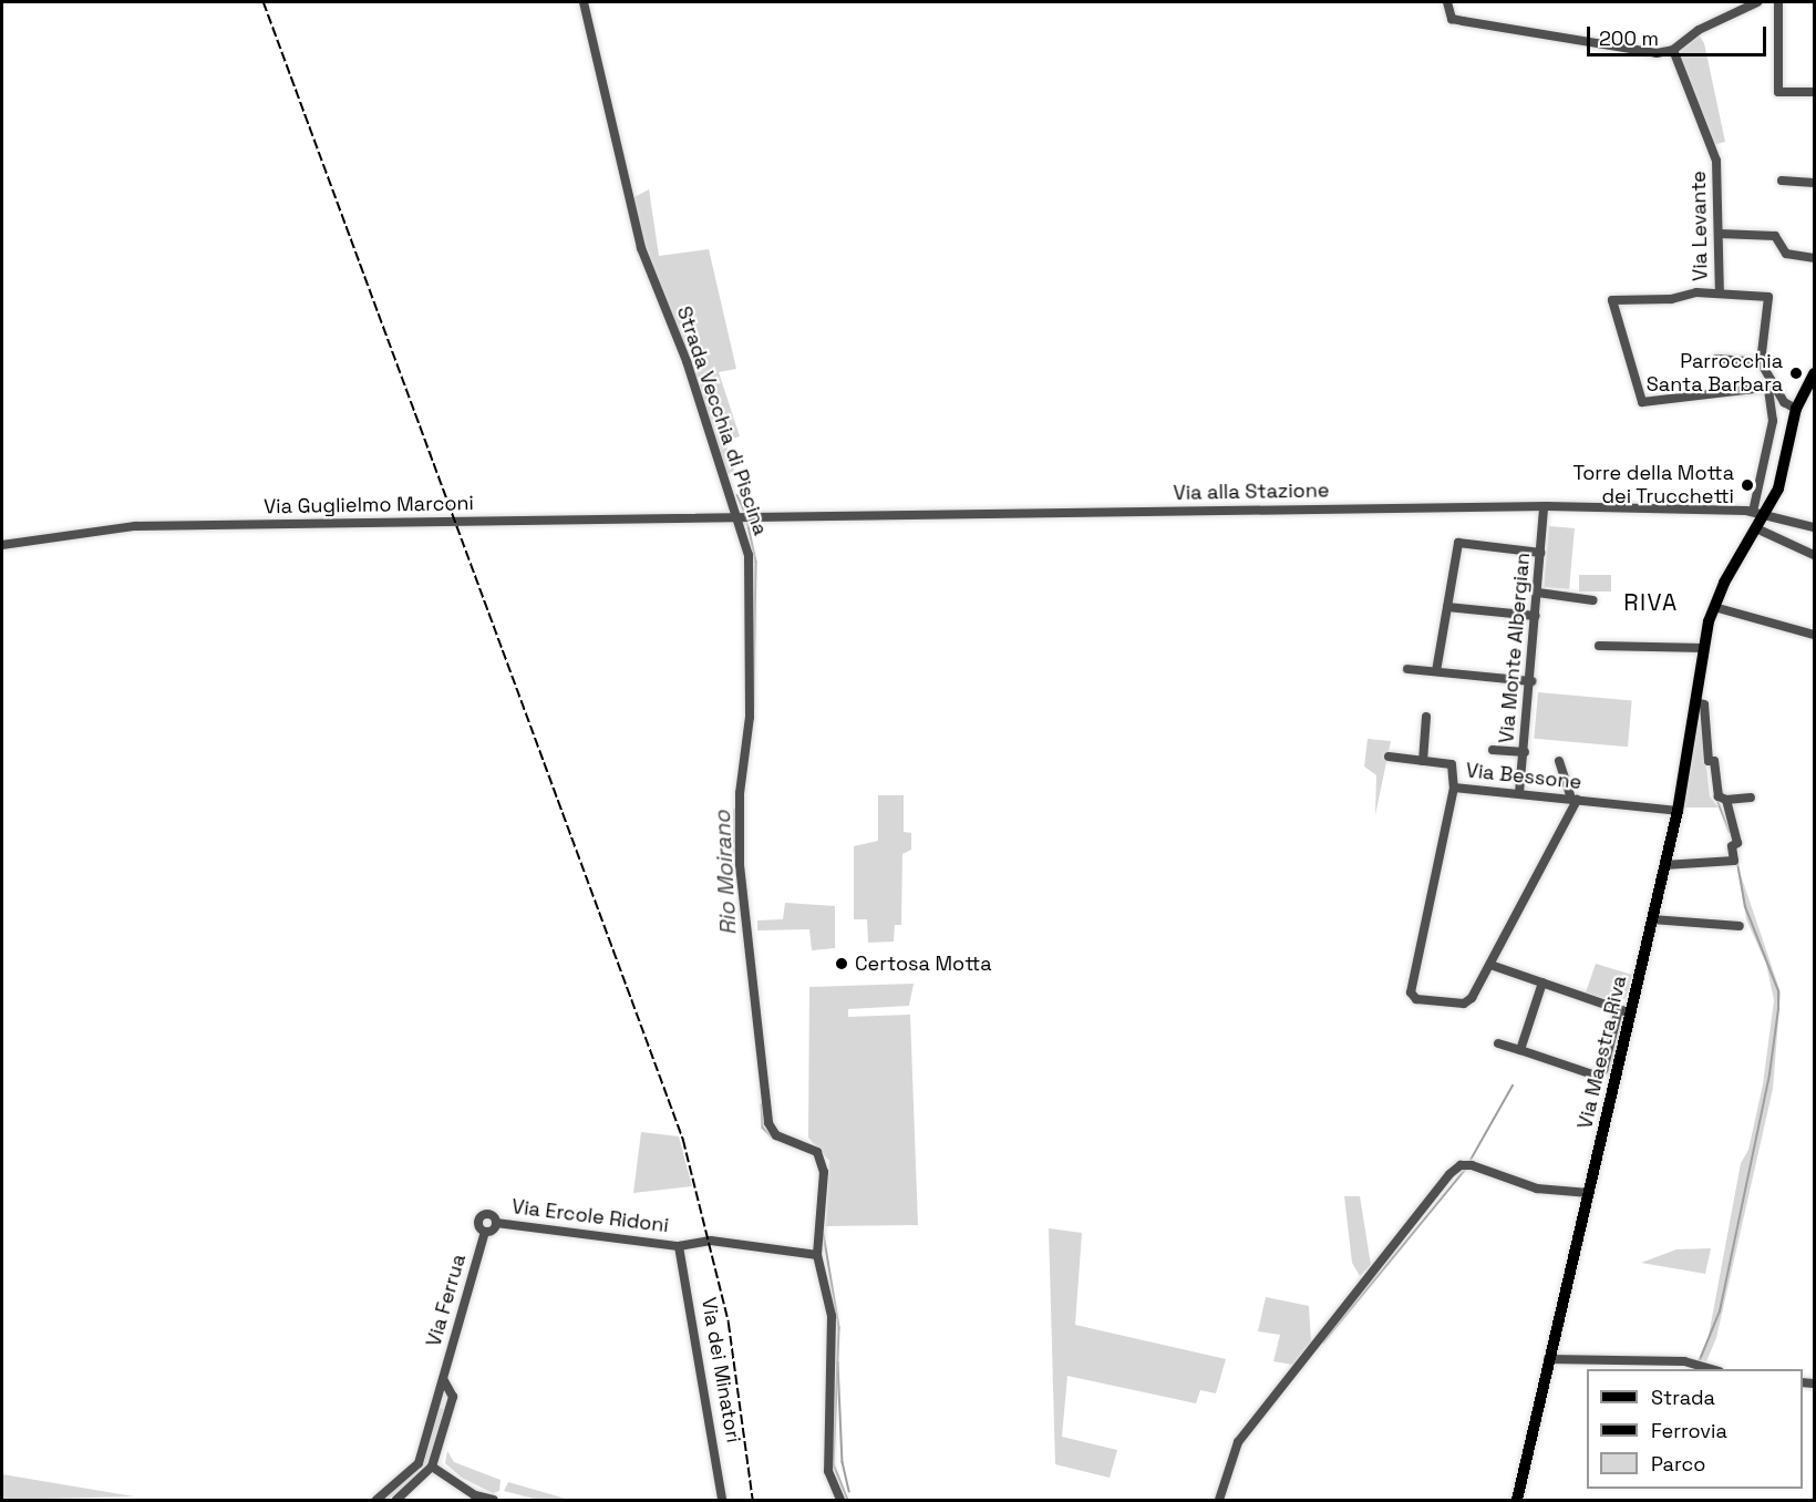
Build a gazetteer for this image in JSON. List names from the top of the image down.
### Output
{
  "streets": {
    "main road": ["Via Maestra Riva"],
    "street": [
      "Via Levante",
      "Strada Vecchia di Piscina",
      "Via alla Stazione",
      "Via Guglielmo Marconi",
      "Via Monte Albergian",
      "Via Bessone",
      "Via Ercole Ridoni",
      "Via Ferrua",
      "Via dei Minatori"
    ]
  },
  "crossings": [
    ["Strada Vecchia di Piscina", "Via alla Stazione"],
    ["Strada Vecchia di Piscina", "Via Guglielmo Marconi"],
    ["Strada Vecchia di Piscina", "Via Ercole Ridoni"],
    ["Via alla Stazione", "Via Guglielmo Marconi"],
    ["Via alla Stazione", "Via Monte Albergian"],
    ["Via alla Stazione", "Via Maestra Riva"],
    ["Via Monte Albergian", "Via Bessone"],
    ["Via Bessone", "Via Maestra Riva"],
    ["Via Ercole Ridoni", "Via dei Minatori"]
  ],
  "districts": ["RIVA"],
  "water": ["Rio Moirano"],
  "places": ["Parrocchia Santa Barbara", "Torre della Motta dei Trucchetti", "Certosa Motta"],
  "legend": ["Strada", "Ferrovia", "Parco"],
  "scale_bar": "200 m"
}
